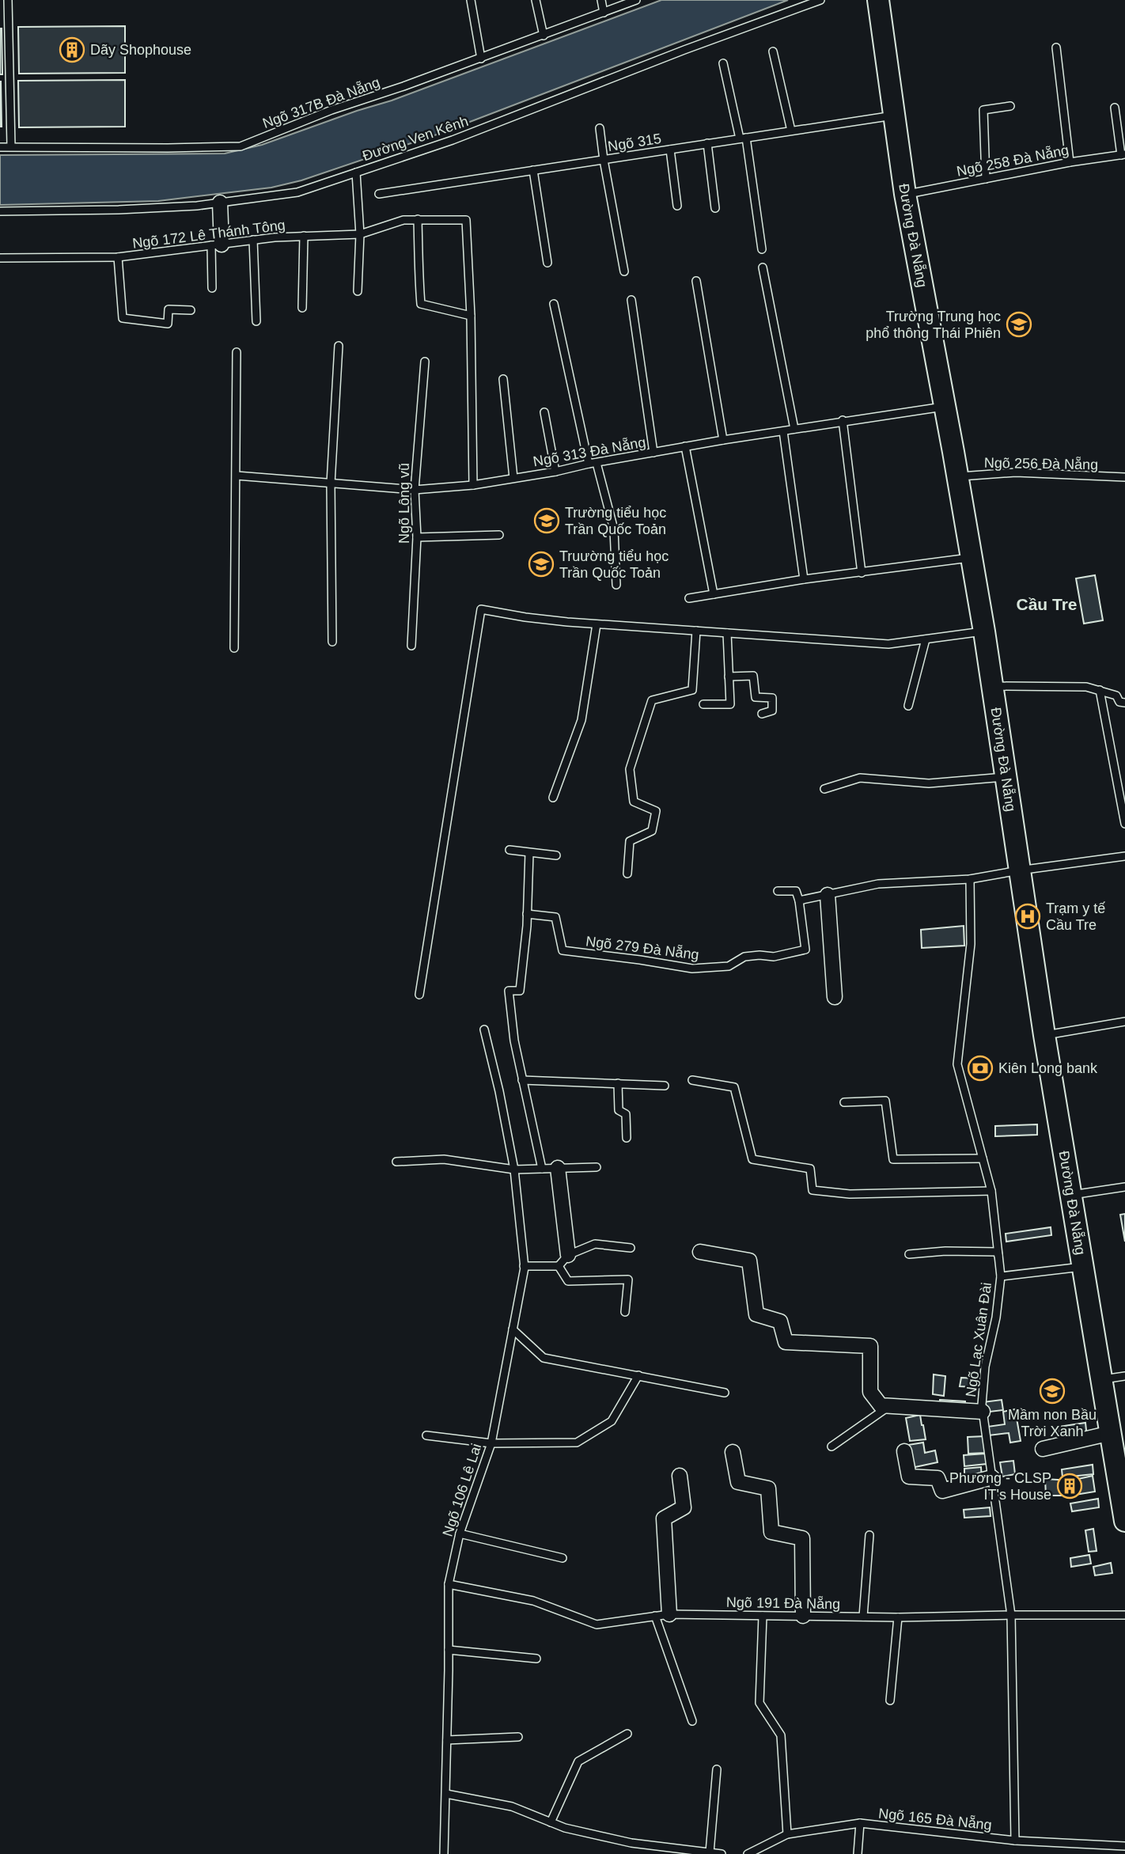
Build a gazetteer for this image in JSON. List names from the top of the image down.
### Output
{
  "streets": {
    "main road": ["Đường Đà Nẵng"],
    "lane": [
      "Ngõ 317B Đà Nẵng",
      "Đường Ven Kênh",
      "Ngõ 315",
      "Ngõ 258 Đà Nẵng",
      "Ngõ 172 Lê Thánh Tông",
      "Ngõ 313 Đà Nẵng",
      "Ngõ 256 Đà Nẵng",
      "Ngõ Lông vũ",
      "Ngõ 279 Đà Nẵng",
      "Ngõ Lạc Xuân Đài",
      "Ngõ 106 Lê Lai",
      "Ngõ 191 Đà Nẵng",
      "Ngõ 165 Đà Nẵng"
    ]
  },
  "crossings": [
    ["Ngõ 315", "Đường Đà Nẵng"],
    ["Ngõ 258 Đà Nẵng", "Đường Đà Nẵng"],
    ["Đường Đà Nẵng", "Ngõ 313 Đà Nẵng"],
    ["Đường Đà Nẵng", "Ngõ 256 Đà Nẵng"],
    ["Ngõ 313 Đà Nẵng", "Ngõ Lông vũ"],
    ["Ngõ Lạc Xuân Đài", "Ngõ 191 Đà Nẵng"],
    ["Ngõ Lạc Xuân Đài", "Ngõ 165 Đà Nẵng"],
    ["Ngõ 106 Lê Lai", "Ngõ 191 Đà Nẵng"]
  ],
  "districts": ["Cầu Tre"],
  "places": {
    "building": ["Dãy Shophouse", "Phương - CLSP IT's House"],
    "school or university": [
      "Trường Trung học phổ thông Thái Phiên",
      "Trường tiểu học Trần Quốc Toản",
      "Truường tiểu học Trần Quốc Toản",
      "Mầm non Bầu Trời Xanh"
    ],
    "hospital": ["Trạm y tế Cầu Tre"],
    "bank": ["Kiên Long bank"]
  }
}
